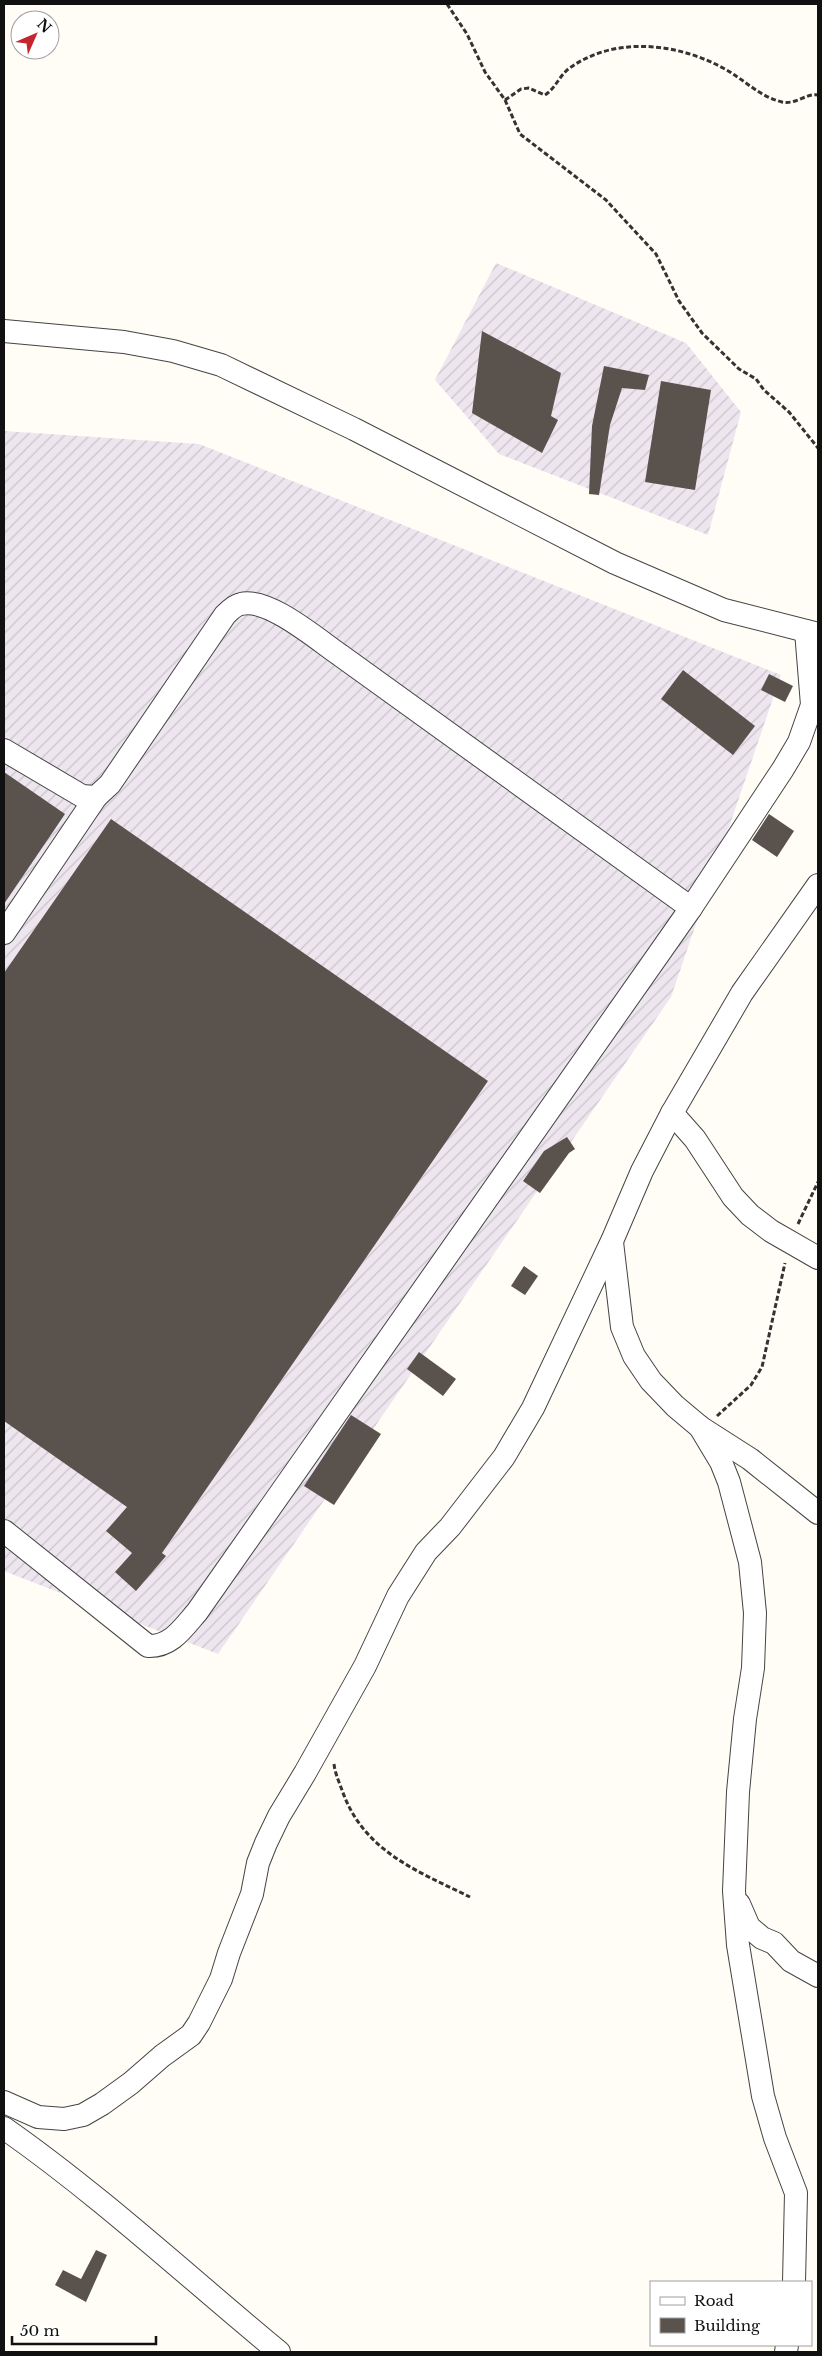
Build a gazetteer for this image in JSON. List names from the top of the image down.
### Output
{
  "legend": ["Road", "Building"],
  "scale_bar": "50 m",
  "north": "top right"
}
